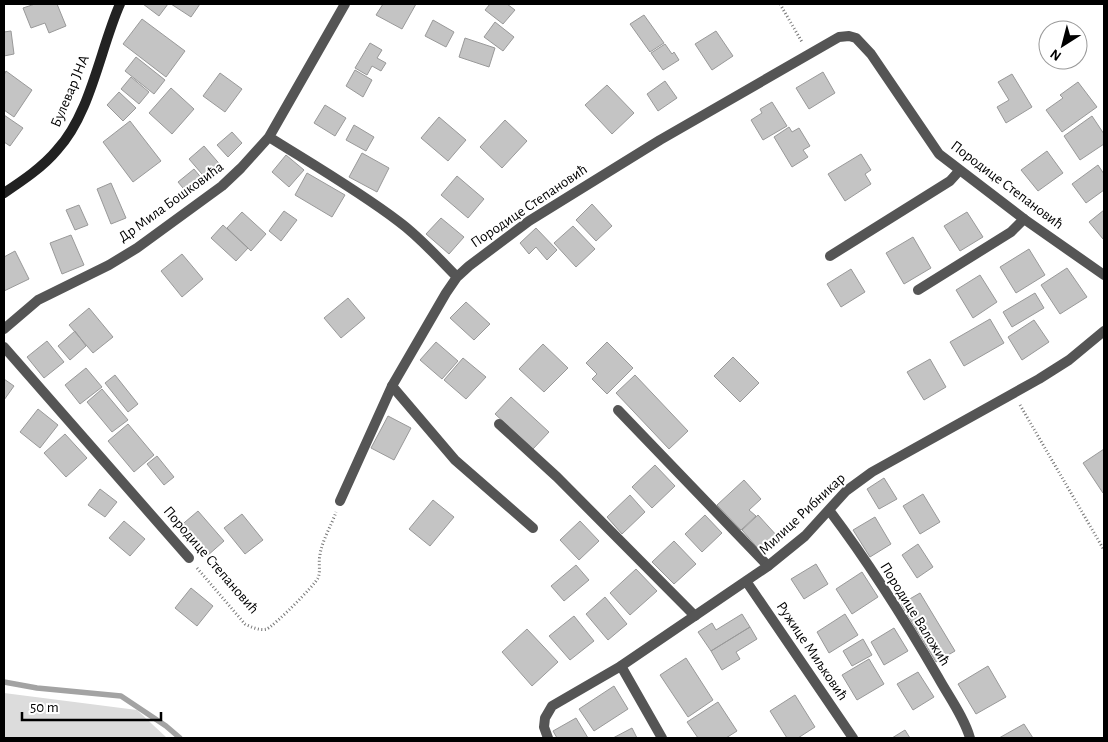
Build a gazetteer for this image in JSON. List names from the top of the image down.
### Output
{
  "streets": {
    "main road": ["Булевар ЈНА"],
    "street": [
      "Породице Степановић",
      "Др Мила Бошковића",
      "Милице Рибникар",
      "Породице Валожић",
      "Ружице Миљковић"
    ]
  },
  "crossings": [
    ["Милице Рибникар", "Породице Валожић"],
    ["Милице Рибникар", "Ружице Миљковић"]
  ],
  "scale_bar": "50 m",
  "north": "bottom left"
}
